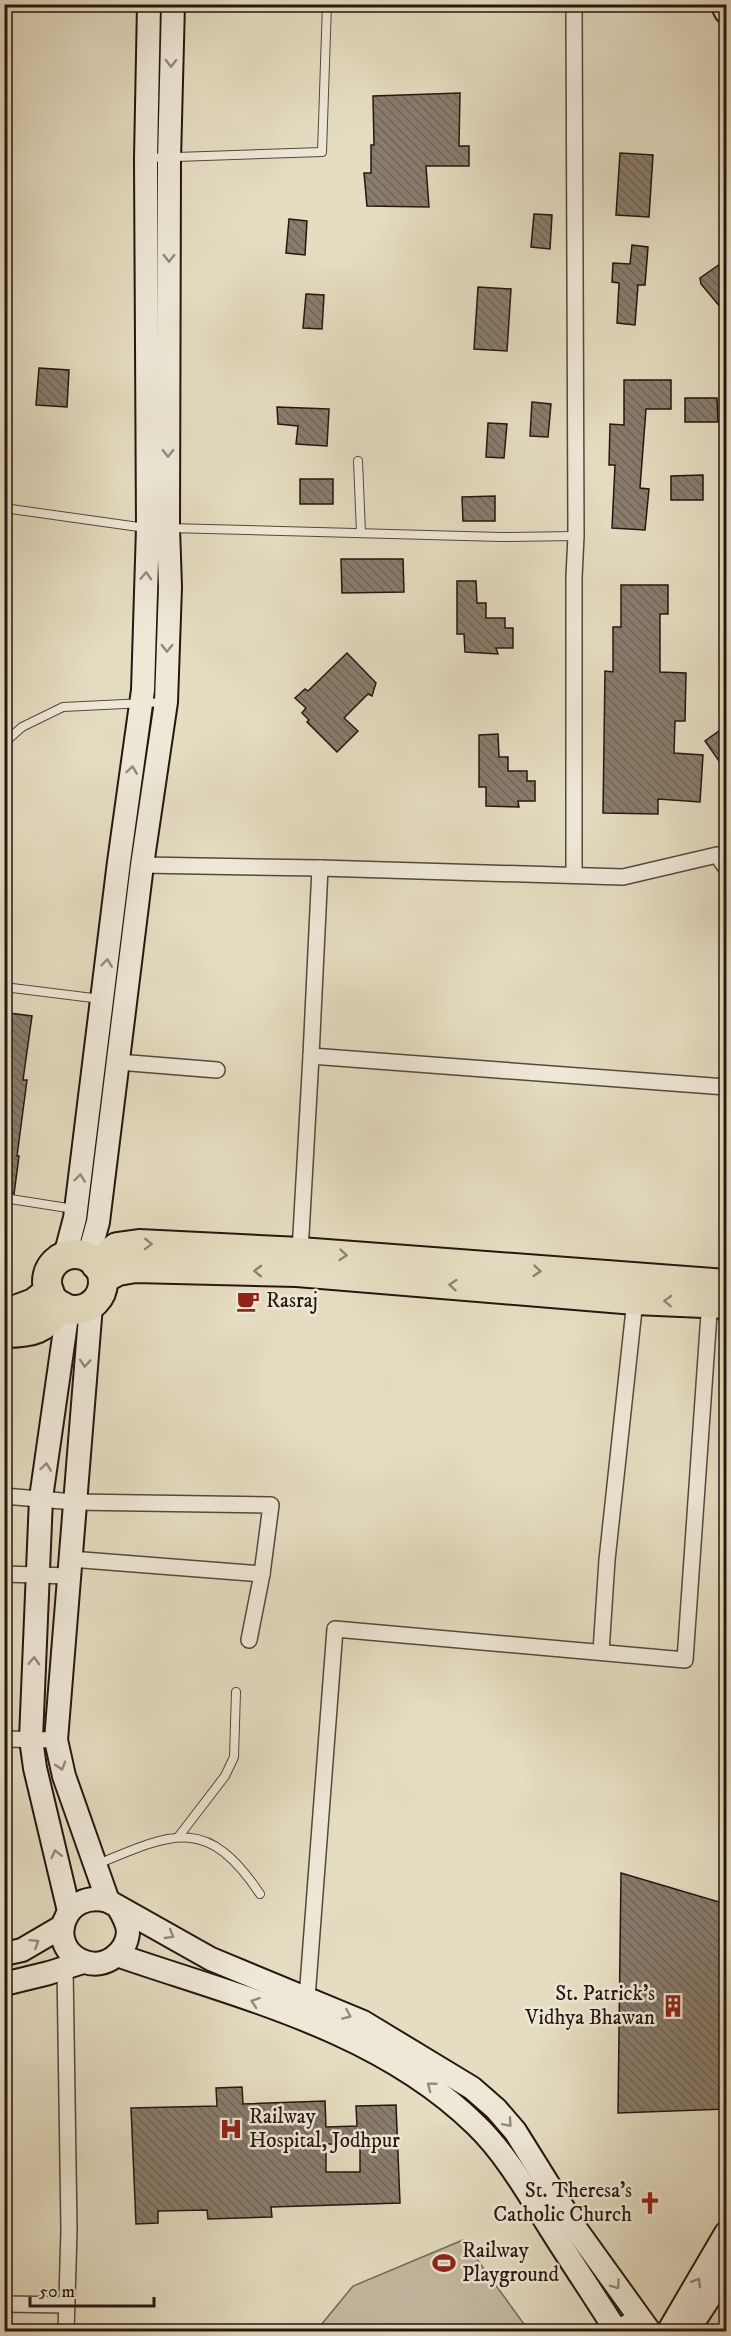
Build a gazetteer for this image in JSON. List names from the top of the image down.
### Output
{
  "places": {
    "cafe": ["Rasraj"],
    "building": ["St. Patrick's Vidhya Bhawan"],
    "hospital": ["Railway Hospital, Jodhpur"],
    "church": ["St. Theresa's Catholic Church"],
    "sports": ["Railway Playground"]
  },
  "scale_bar": "50 m"
}
